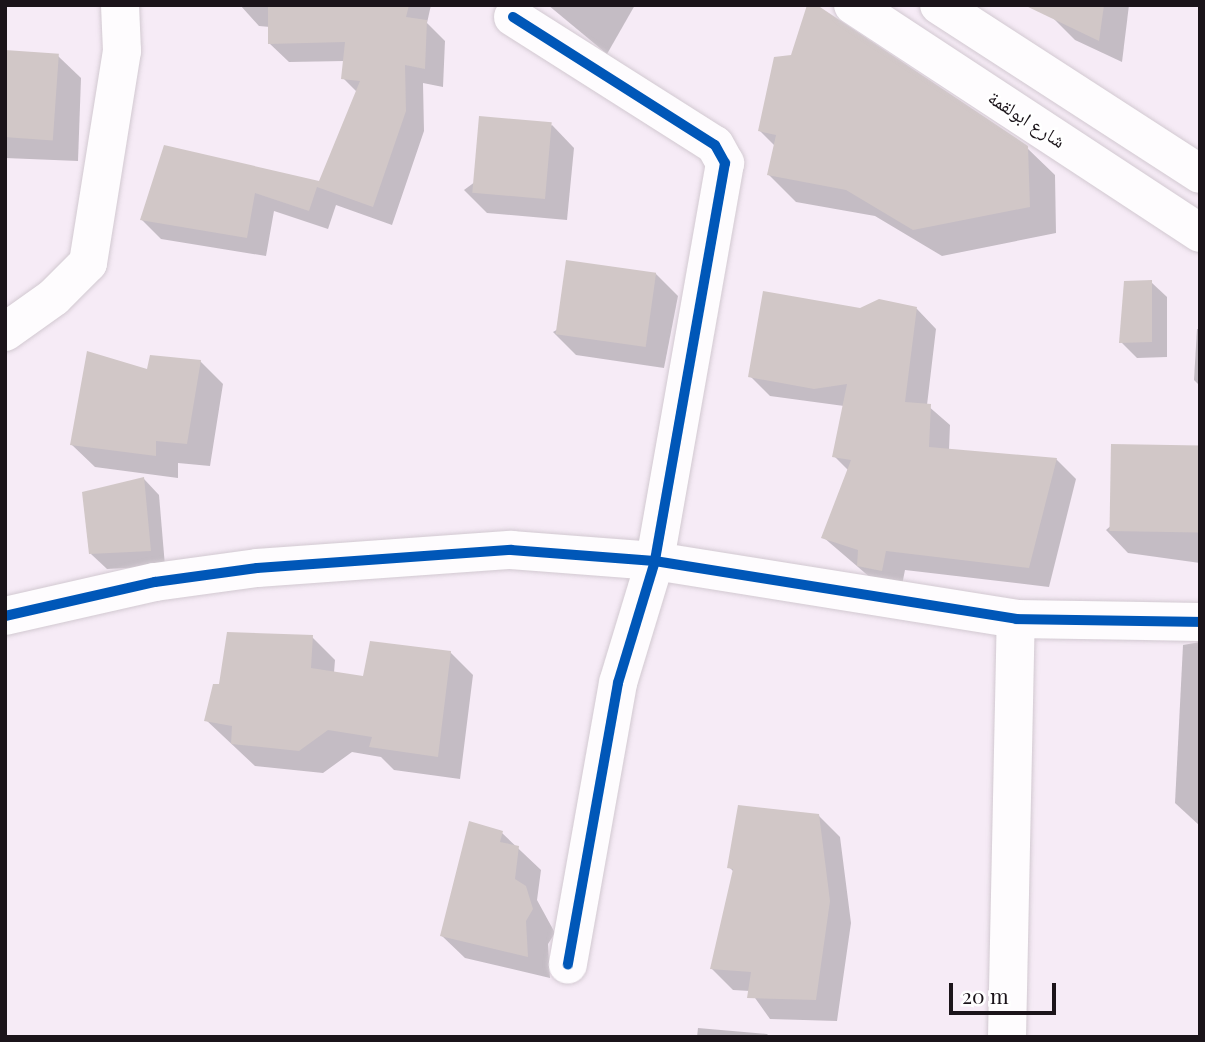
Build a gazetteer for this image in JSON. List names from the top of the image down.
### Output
{
  "streets": {
    "street": ["شارع ابولقمة"]
  },
  "scale_bar": "20 m"
}
